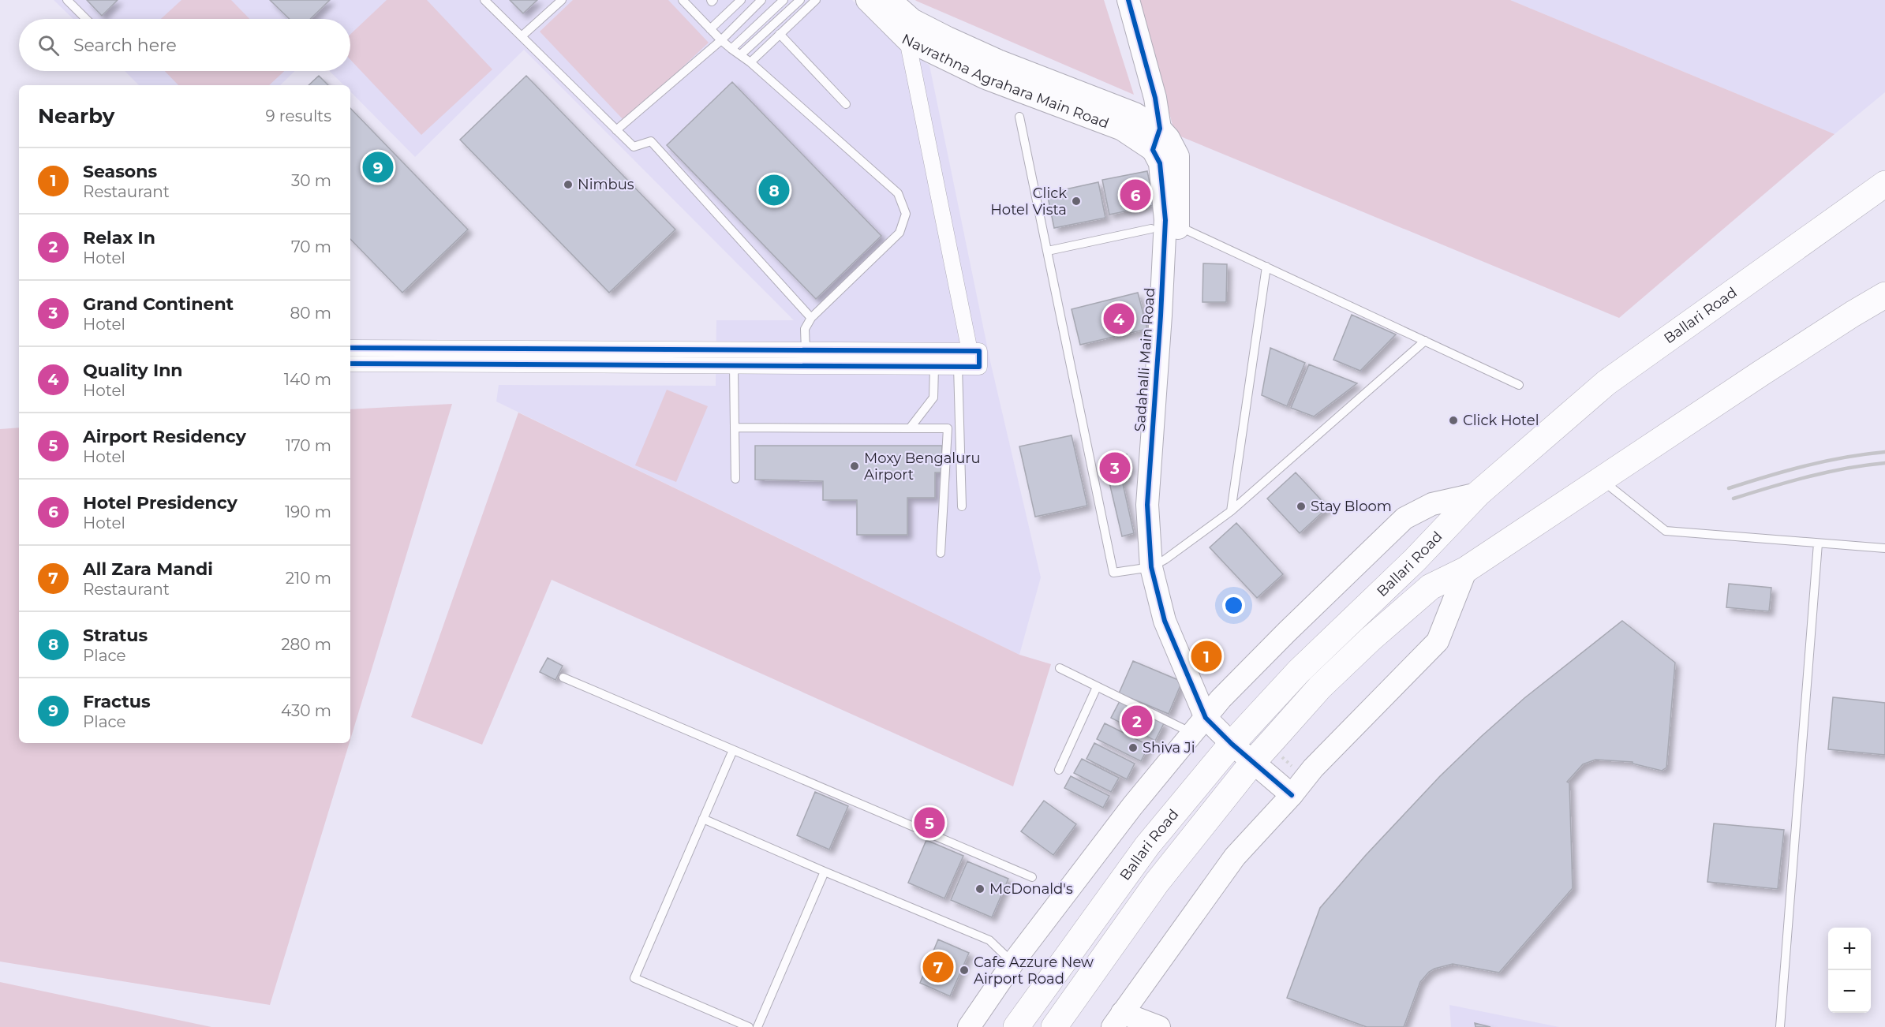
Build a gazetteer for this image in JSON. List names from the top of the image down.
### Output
{
  "streets": {
    "highway": ["Ballari Road"],
    "street": ["Navrathna Agrahara Main Road", "Sadahalli Main Road"]
  },
  "crossings": [
    ["Navrathna Agrahara Main Road", "Sadahalli Main Road"]
  ],
  "places": [
    "Nimbus",
    "Click Hotel Vista",
    "Click Hotel",
    "Moxy Bengaluru Airport",
    "Stay Bloom",
    "Shiva Ji",
    "McDonald's",
    "Cafe Azzure New Airport Road"
  ],
  "page": {
    "search": "Search here",
    "heading": ["Nearby", "9 results"],
    "list": [
      {
        "mark": "1",
        "name": "Seasons",
        "note": "Restaurant",
        "value": "30 m"
      },
      {
        "mark": "2",
        "name": "Relax In",
        "note": "Hotel",
        "value": "70 m"
      },
      {
        "mark": "3",
        "name": "Grand Continent",
        "note": "Hotel",
        "value": "80 m"
      },
      {
        "mark": "4",
        "name": "Quality Inn",
        "note": "Hotel",
        "value": "140 m"
      },
      {
        "mark": "5",
        "name": "Airport Residency",
        "note": "Hotel",
        "value": "170 m"
      },
      {
        "mark": "6",
        "name": "Hotel Presidency",
        "note": "Hotel",
        "value": "190 m"
      },
      {
        "mark": "7",
        "name": "All Zara Mandi",
        "note": "Restaurant",
        "value": "210 m"
      },
      {
        "mark": "8",
        "name": "Stratus",
        "note": "Place",
        "value": "280 m"
      },
      {
        "mark": "9",
        "name": "Fractus",
        "note": "Place",
        "value": "430 m"
      }
    ],
    "pins": [
      "9",
      "8",
      "6",
      "4",
      "3",
      "1",
      "2",
      "5",
      "7"
    ],
    "map_buttons": ["+", "−"]
  }
}
